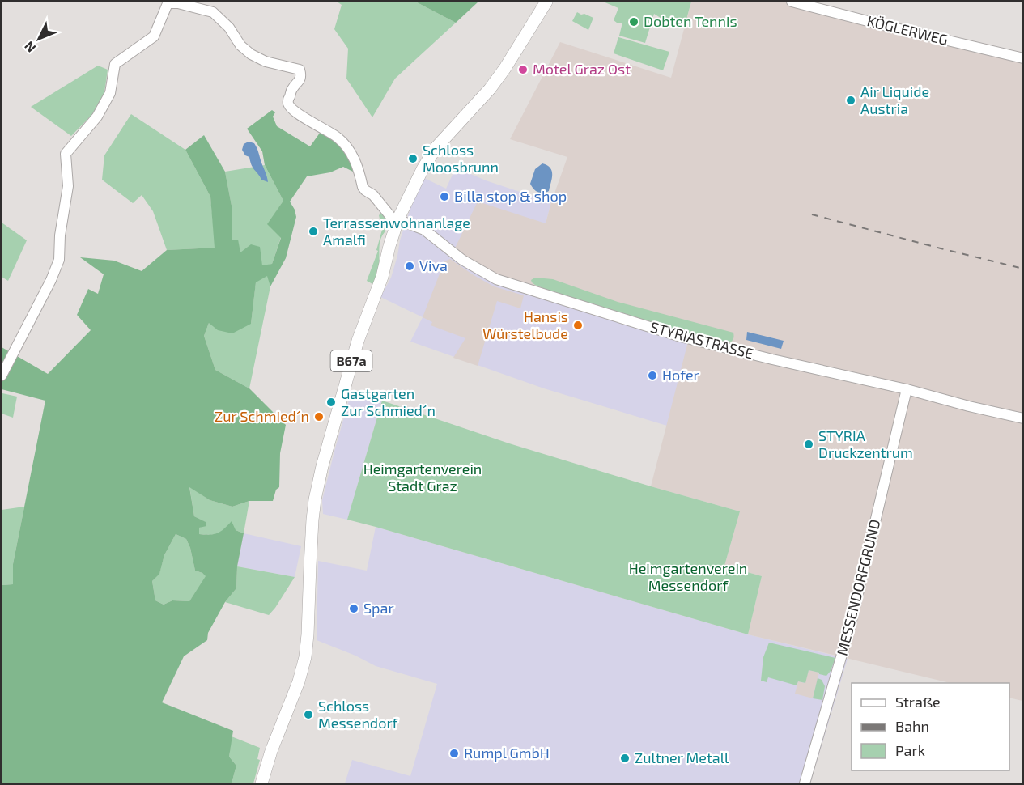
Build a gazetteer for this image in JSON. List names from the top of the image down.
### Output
{
  "streets": {
    "main road": ["B67a"],
    "street": ["KÖGLERWEG", "STYRIASTRASSE", "MESSENDORFGRUND"]
  },
  "crossings": [
    ["STYRIASTRASSE", "B67a"],
    ["STYRIASTRASSE", "MESSENDORFGRUND"]
  ],
  "parks": ["Heimgartenverein Stadt Graz", "Heimgartenverein Messendorf"],
  "places": [
    "Dobten Tennis",
    "Motel Graz Ost",
    "Air Liquide Austria",
    "Schloss Moosbrunn",
    "Billa stop & shop",
    "Terrassenwohnanlage Amalfi",
    "Viva",
    "Hansis Würstelbude",
    "Hofer",
    "Gastgarten Zur Schmied´n",
    "Zur Schmied´n",
    "STYRIA Druckzentrum",
    "Spar",
    "Schloss Messendorf",
    "Rumpl GmbH",
    "Zultner Metall"
  ],
  "legend": ["Straße", "Bahn", "Park"],
  "north": "bottom left"
}
